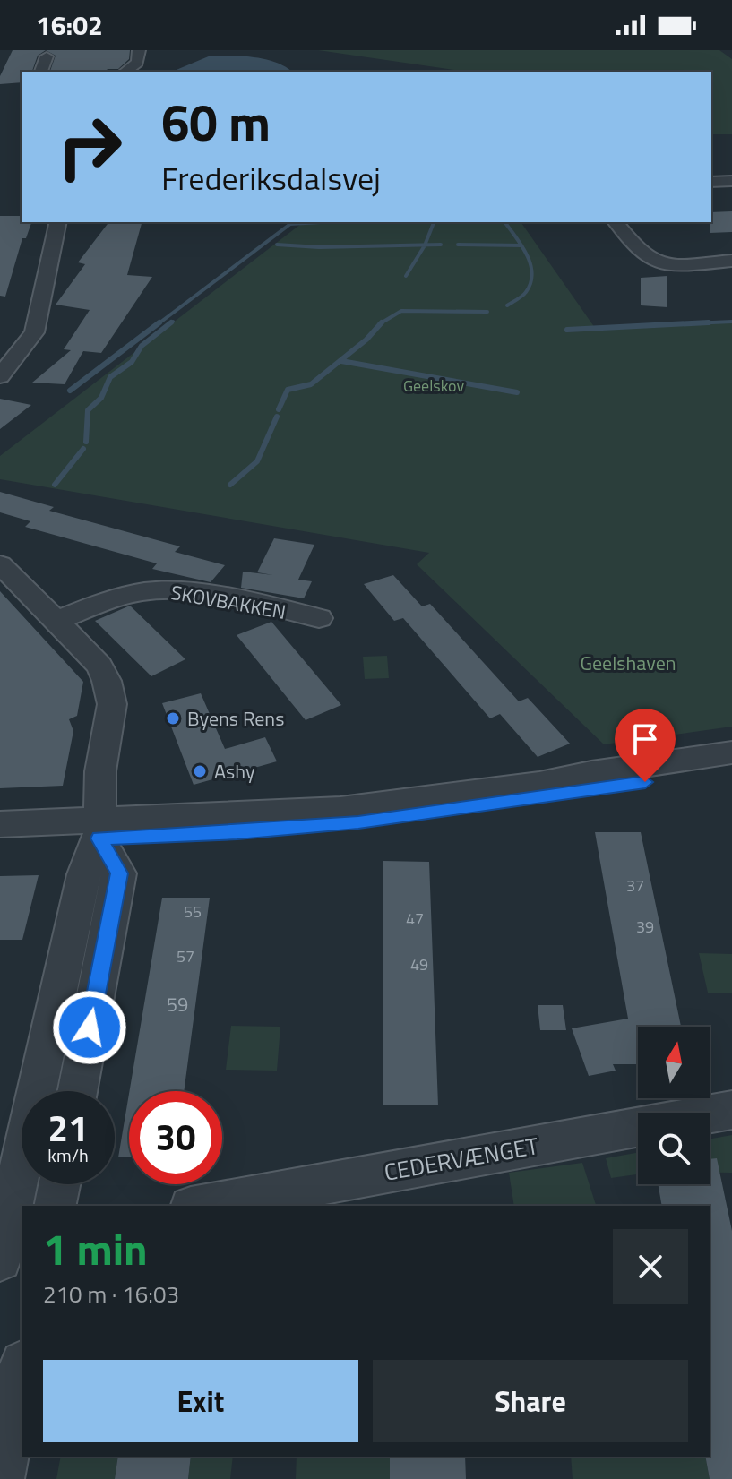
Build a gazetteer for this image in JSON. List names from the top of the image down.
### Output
{
  "streets": {
    "street": ["SKOVBAKKEN", "CEDERVÆNGET"]
  },
  "parks": ["Geelskov", "Geelshaven"],
  "places": ["Byens Rens", "Ashy"],
  "house_numbers": [
    "37",
    "55",
    "47",
    "39",
    "57",
    "49",
    "59"
  ],
  "north": "top",
  "page": {
    "status": "16:02",
    "turn": ["60 m", "Frederiksdalsvej"],
    "speed": "21 km/h",
    "limit": "30",
    "heading": ["1 min", "210 m · 16:03"],
    "buttons": ["Exit", "Share"]
  }
}
